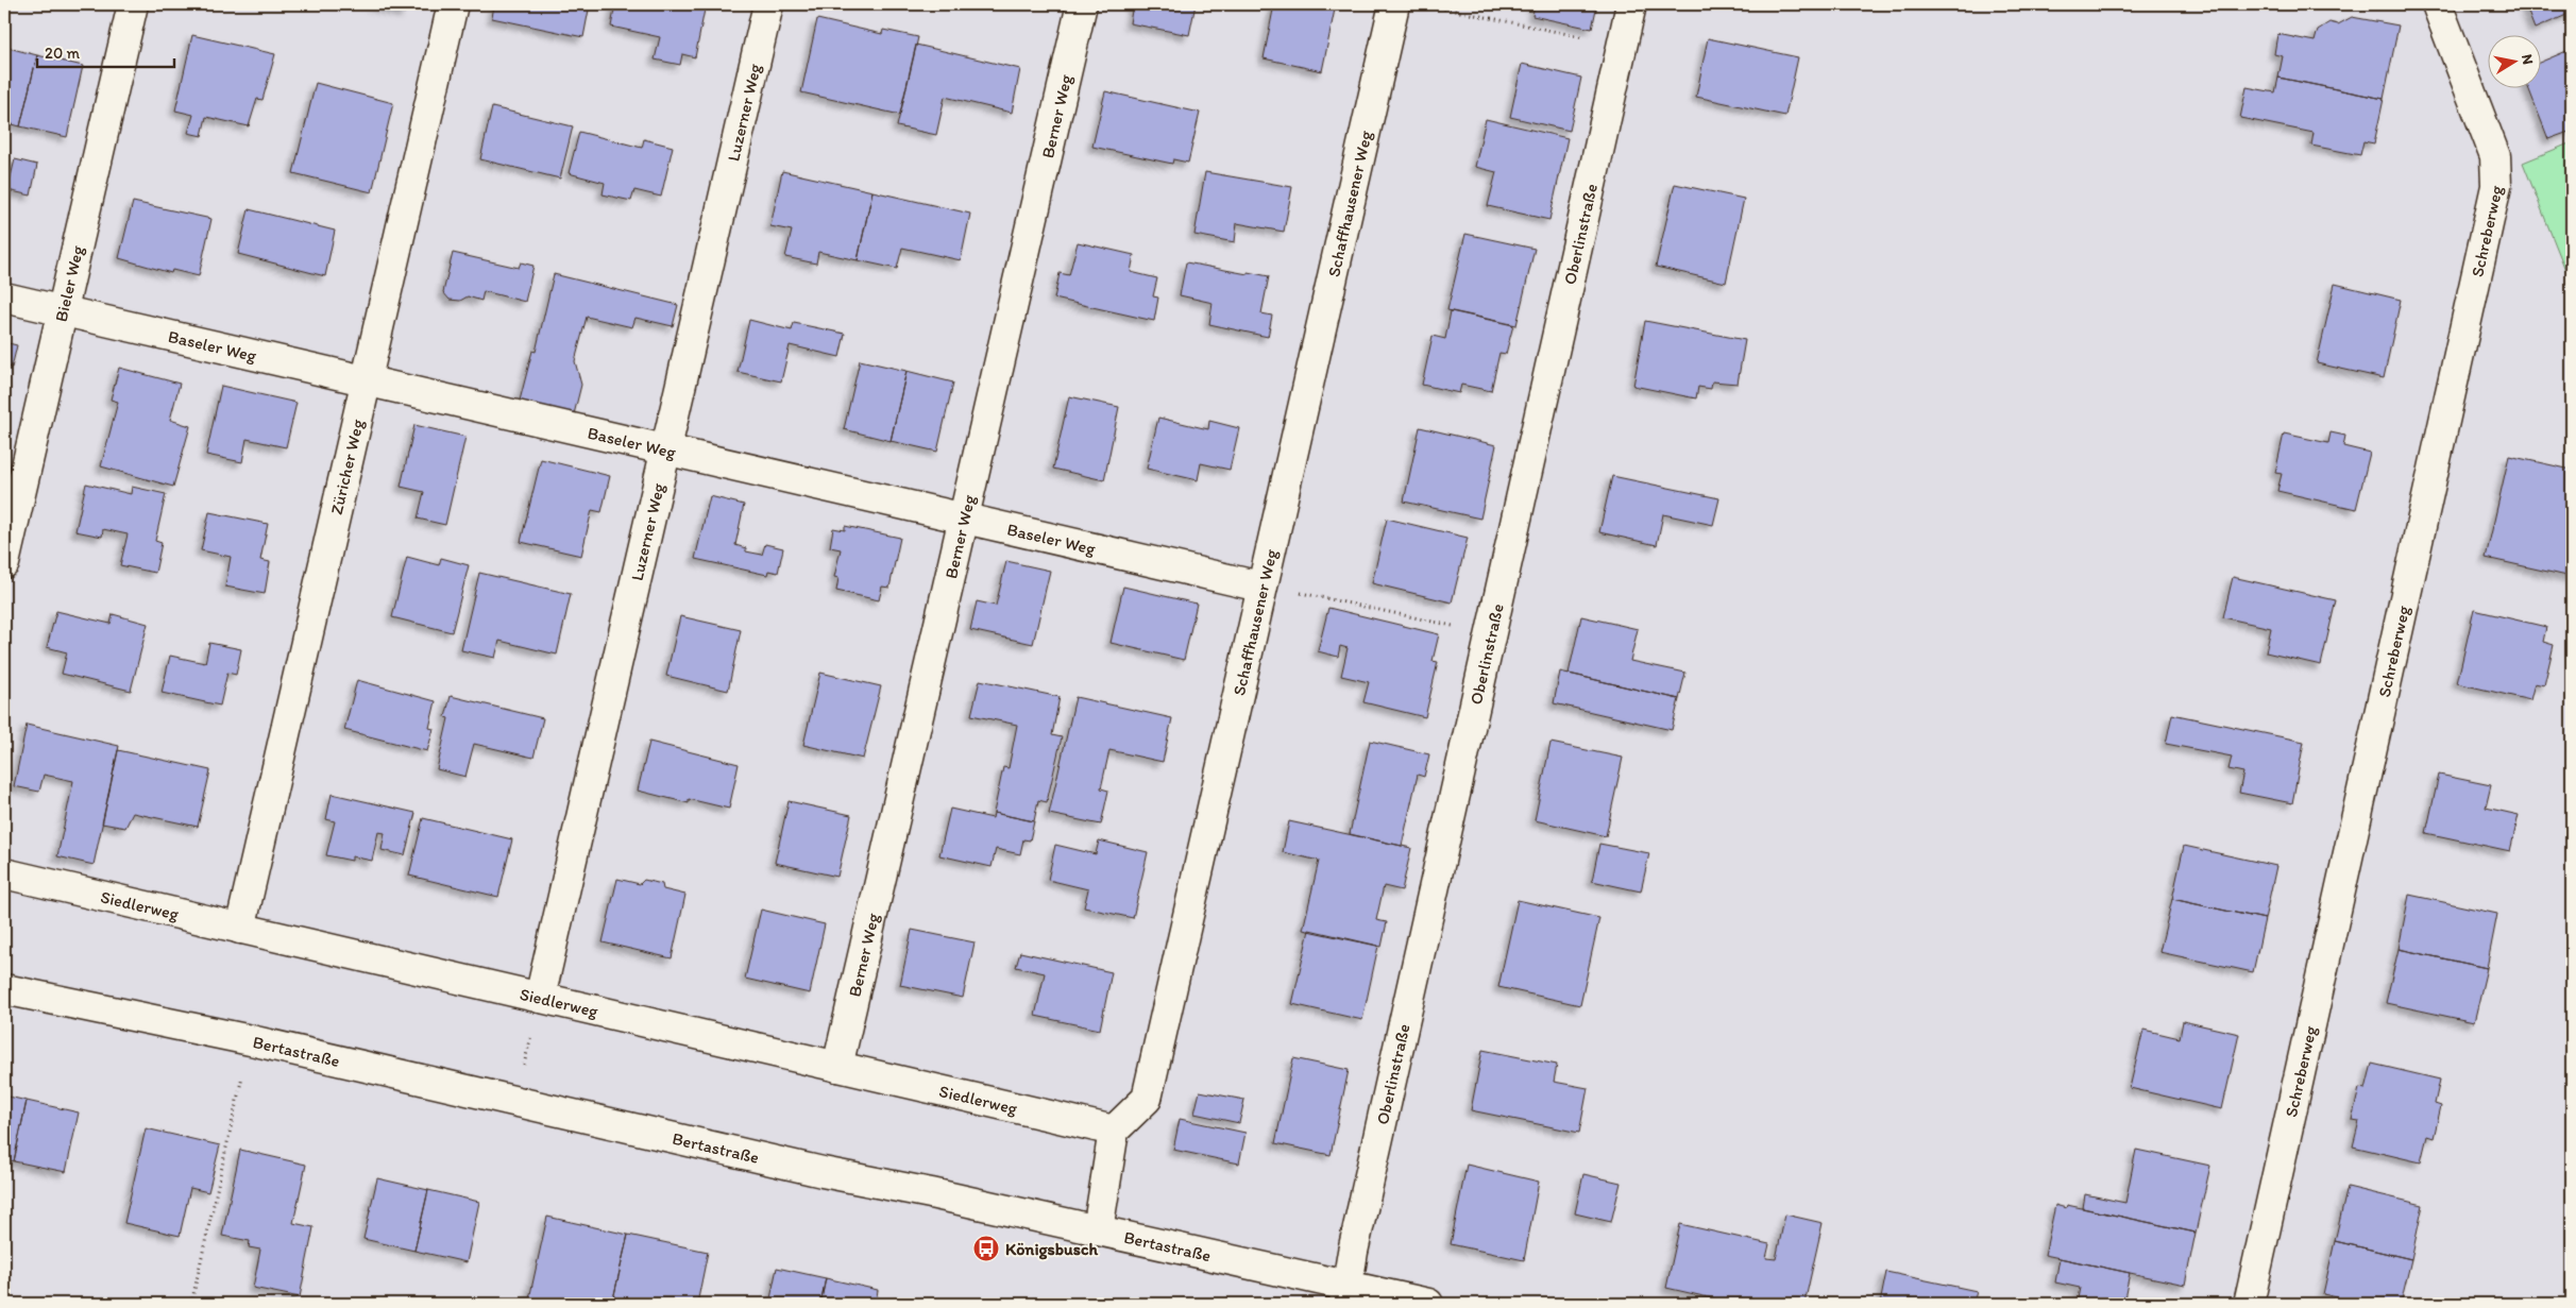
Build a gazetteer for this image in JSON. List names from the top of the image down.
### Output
{
  "streets": {
    "street": [
      "Luzerner Weg",
      "Berner Weg",
      "Schaffhausener Weg",
      "Schreberweg",
      "Oberlinstraße",
      "Bieler Weg",
      "Baseler Weg",
      "Züricher Weg",
      "Siedlerweg",
      "Bertastraße"
    ]
  },
  "crossings": [
    ["Luzerner Weg", "Baseler Weg"],
    ["Luzerner Weg", "Siedlerweg"],
    ["Berner Weg", "Baseler Weg"],
    ["Berner Weg", "Siedlerweg"],
    ["Schaffhausener Weg", "Baseler Weg"],
    ["Schaffhausener Weg", "Siedlerweg"],
    ["Oberlinstraße", "Bertastraße"],
    ["Bieler Weg", "Baseler Weg"],
    ["Baseler Weg", "Züricher Weg"],
    ["Züricher Weg", "Siedlerweg"]
  ],
  "places": {
    "bus stop": ["Königsbusch"]
  },
  "scale_bar": "20 m",
  "north": "right"
}
